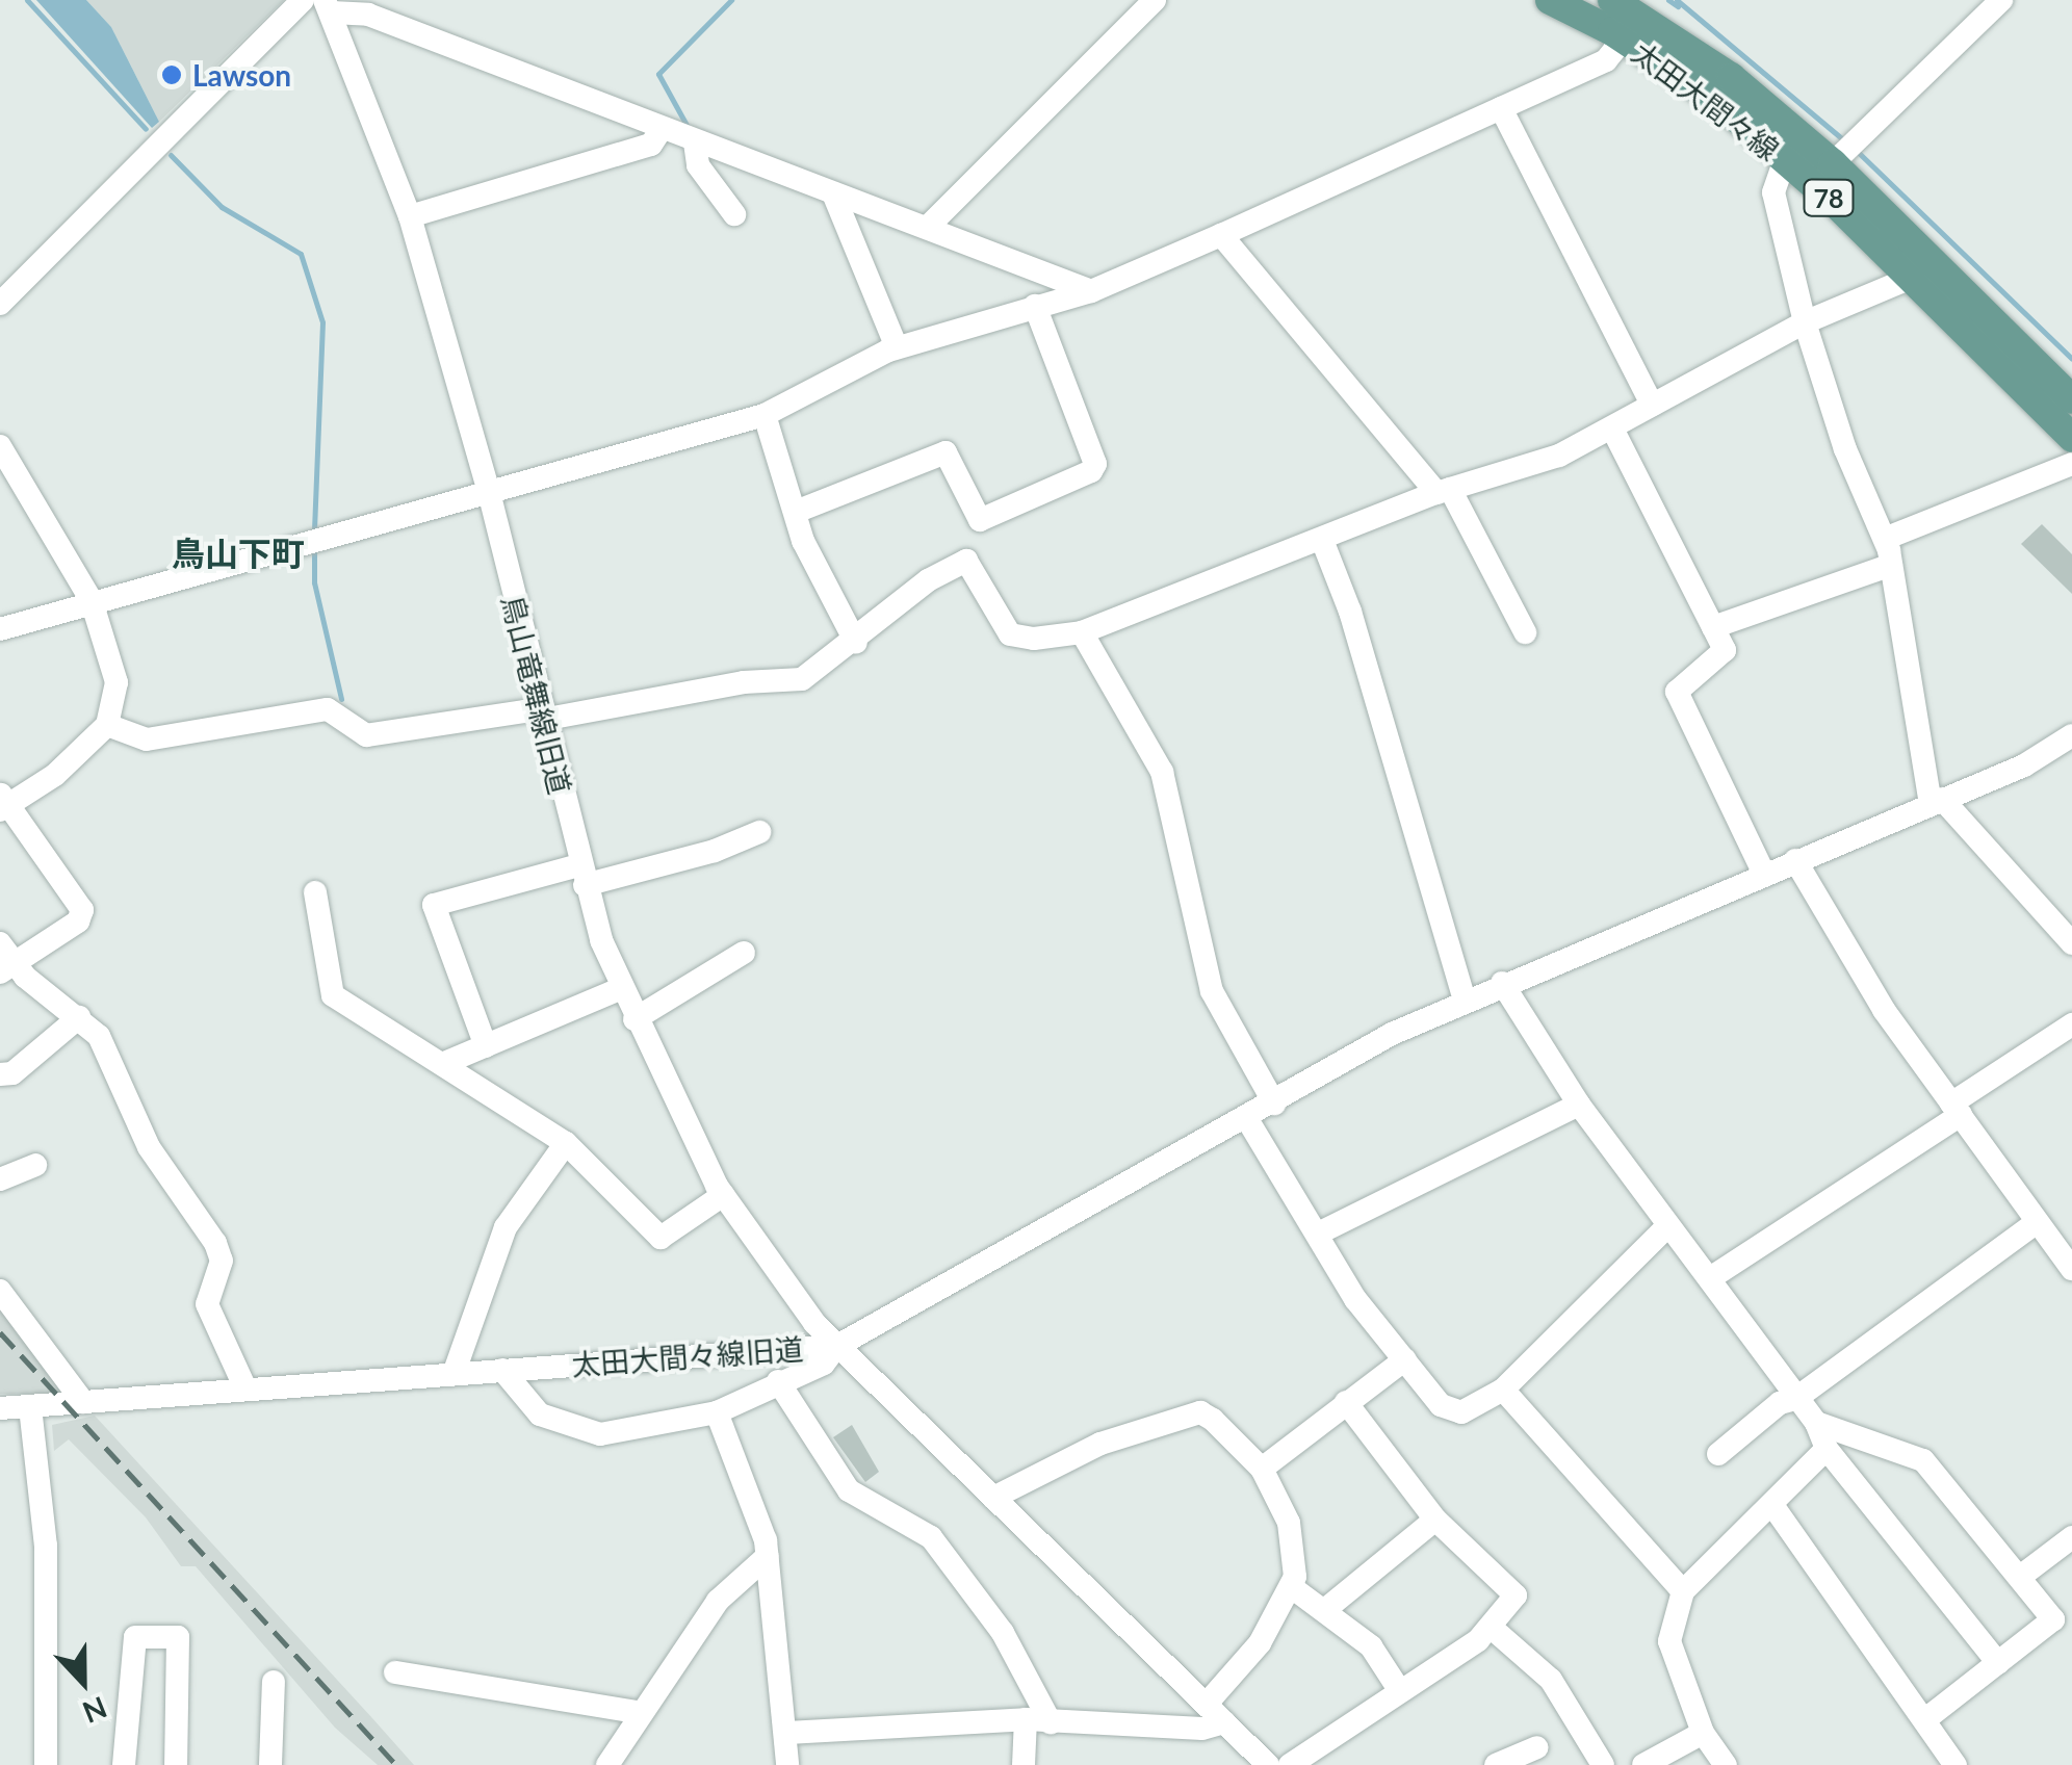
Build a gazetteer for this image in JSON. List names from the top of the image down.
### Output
{
  "streets": {
    "main road": ["太田大間々線", "78"],
    "street": ["鳥山竜舞線旧道", "太田大間々線旧道"]
  },
  "crossings": [
    ["鳥山竜舞線旧道", "太田大間々線旧道"]
  ],
  "districts": ["鳥山下町"],
  "places": ["Lawson"],
  "north": "bottom"
}
